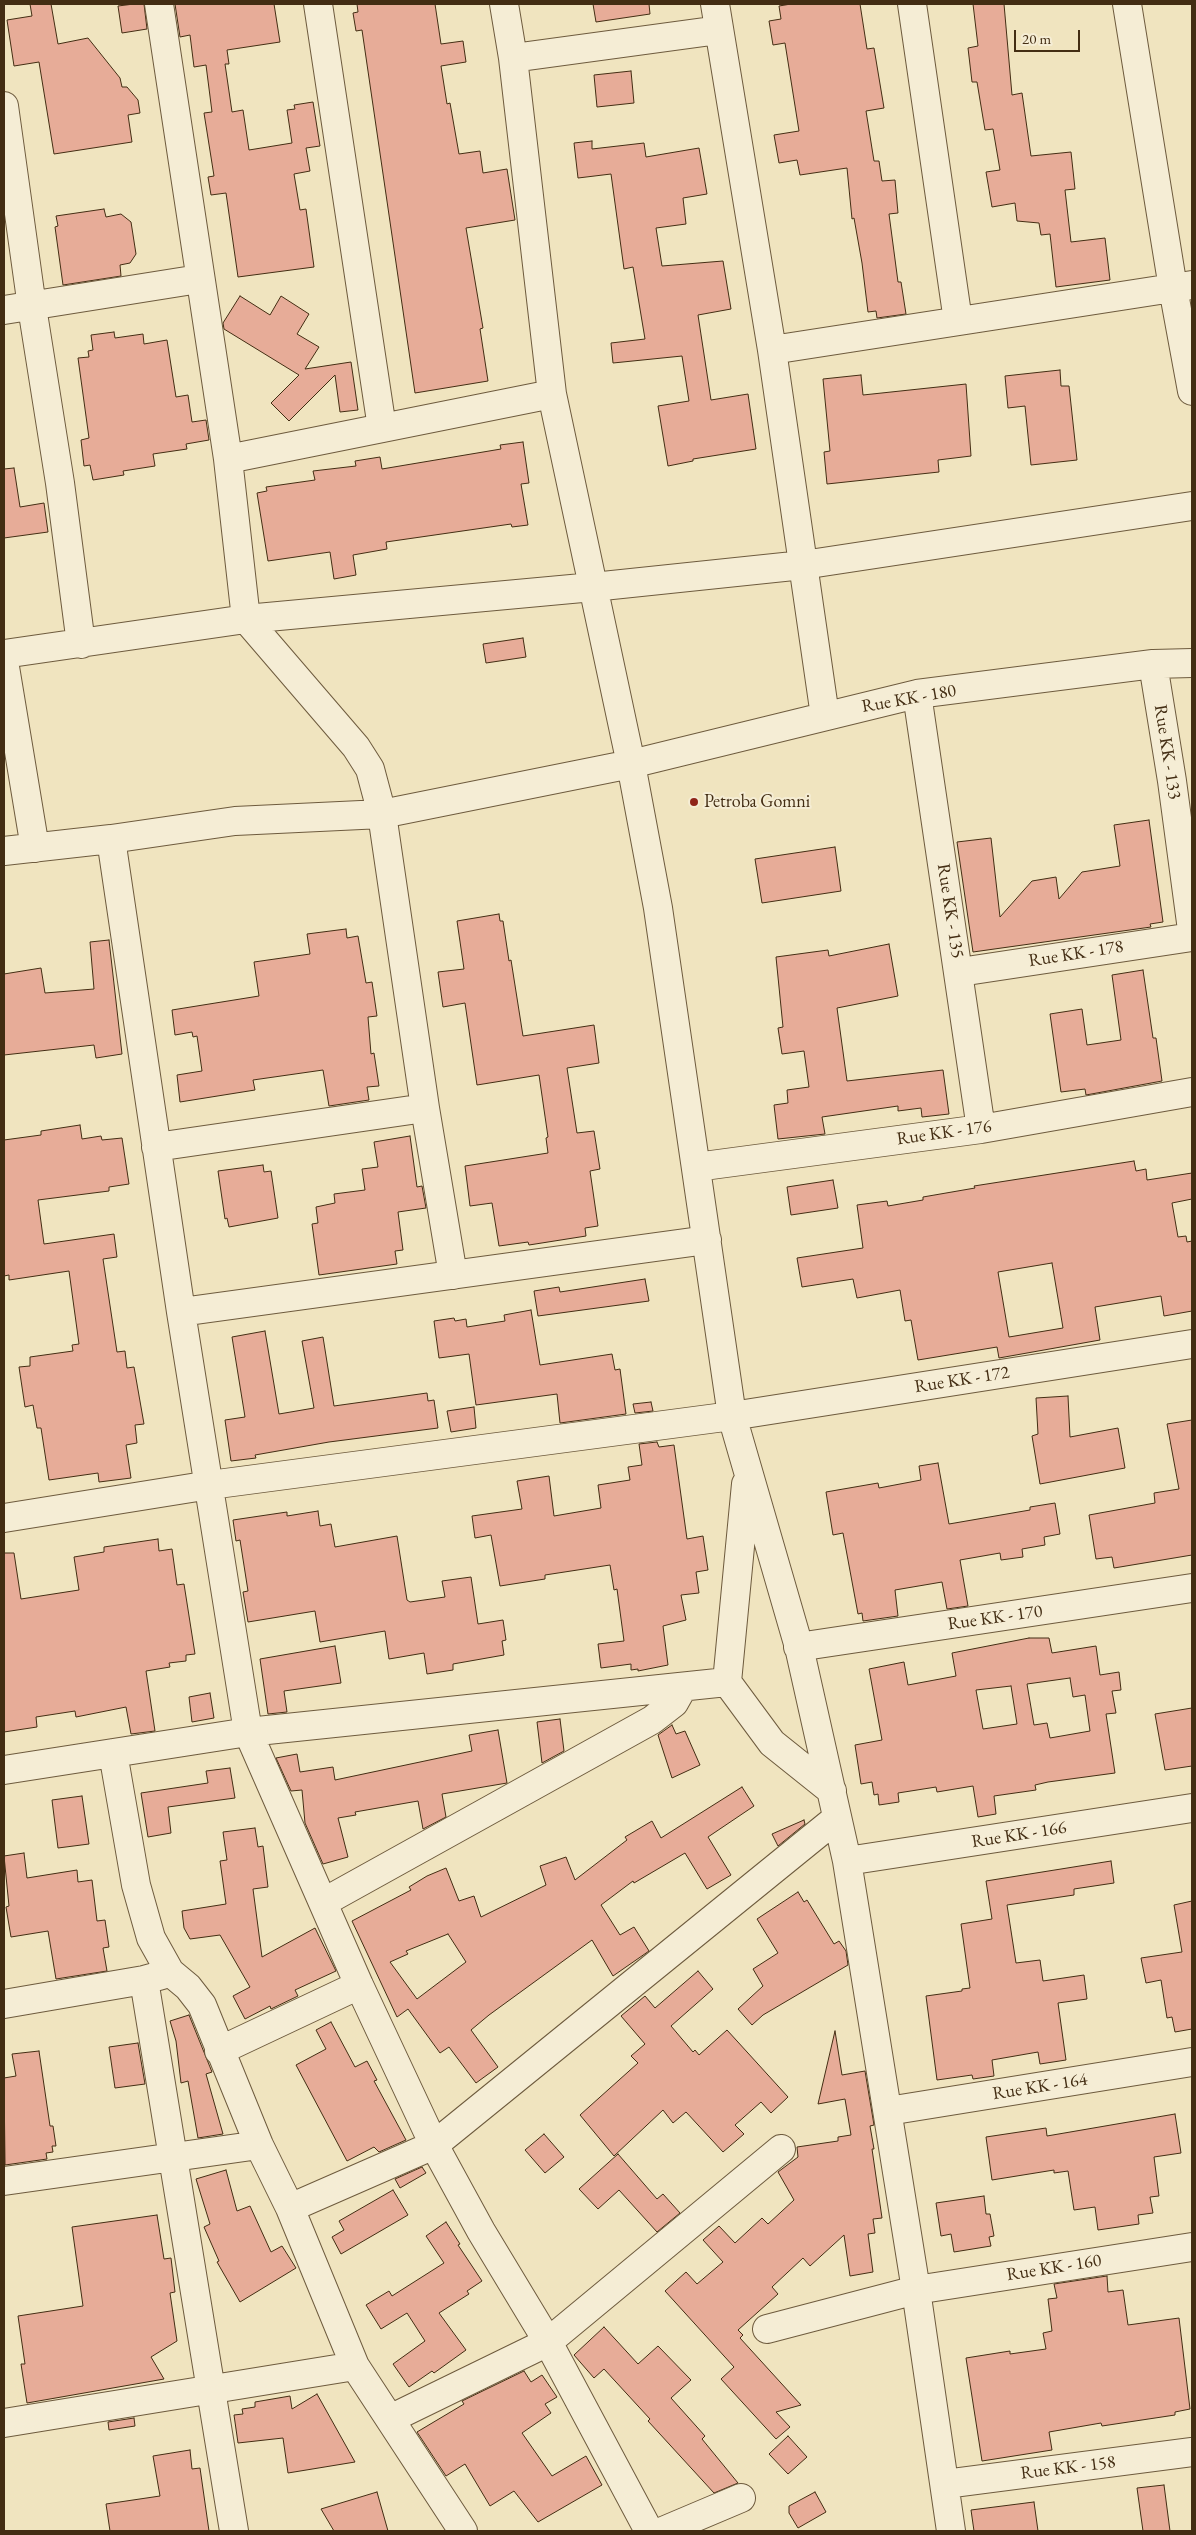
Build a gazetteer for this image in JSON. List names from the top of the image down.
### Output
{
  "streets": {
    "street": [
      "Rue KK - 180",
      "Rue KK - 133",
      "Rue KK - 135",
      "Rue KK - 178",
      "Rue KK - 176",
      "Rue KK - 172",
      "Rue KK - 170",
      "Rue KK - 166",
      "Rue KK - 164",
      "Rue KK - 160",
      "Rue KK - 158"
    ]
  },
  "crossings": [
    ["Rue KK - 180", "Rue KK - 133"],
    ["Rue KK - 180", "Rue KK - 135"],
    ["Rue KK - 135", "Rue KK - 178"],
    ["Rue KK - 135", "Rue KK - 176"]
  ],
  "places": ["Petroba Gomni"],
  "scale_bar": "20 m"
}
